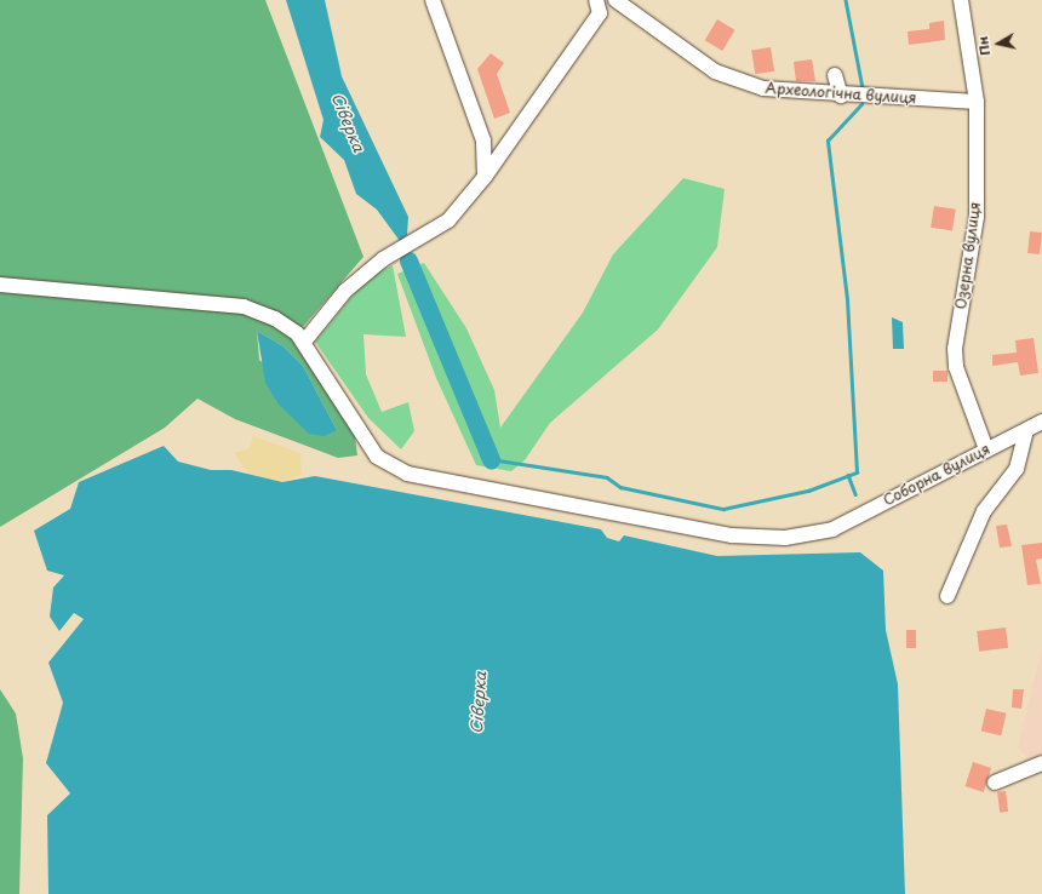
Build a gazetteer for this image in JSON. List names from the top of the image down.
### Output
{
  "streets": {
    "street": ["Археологічна вулиця", "Озерна вулиця", "Соборна вулиця"]
  },
  "crossings": [
    ["Археологічна вулиця", "Озерна вулиця"],
    ["Озерна вулиця", "Соборна вулиця"]
  ],
  "water": ["Сіверка"],
  "north": "left"
}
